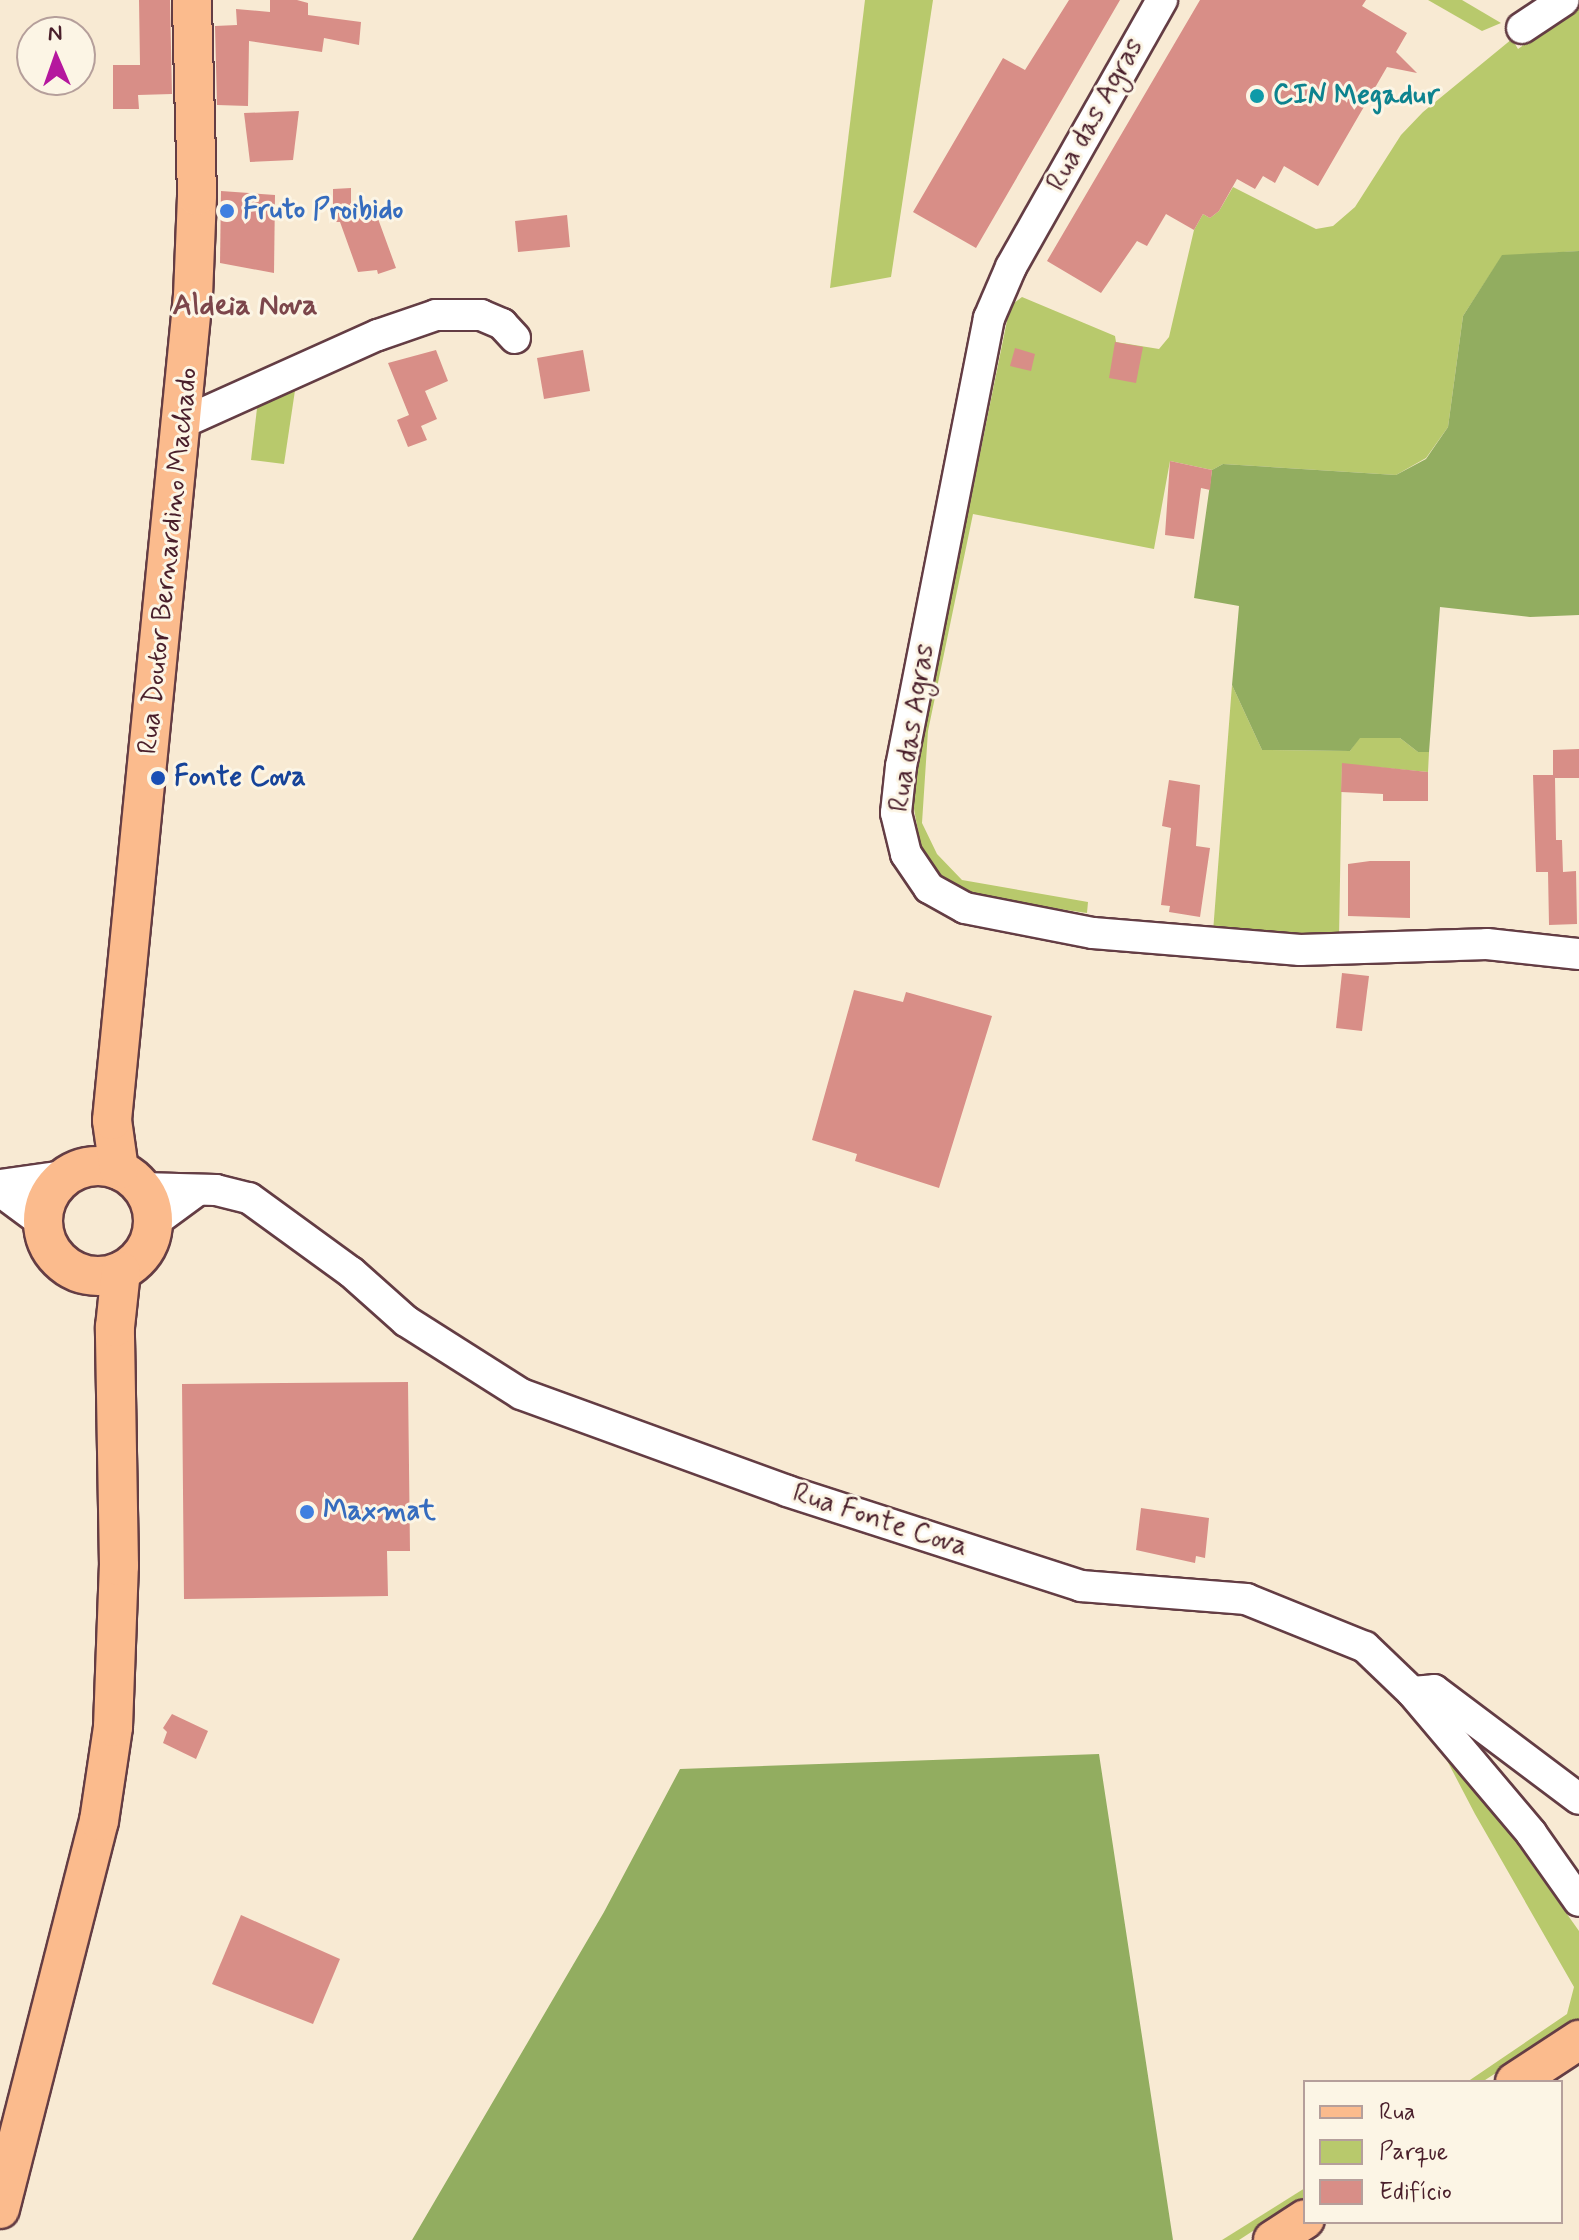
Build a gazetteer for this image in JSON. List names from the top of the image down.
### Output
{
  "streets": {
    "main road": ["Rua Doutor Bernardino Machado"],
    "street": ["Rua das Agras", "Rua Fonte Cova"]
  },
  "crossings": [
    ["Rua Doutor Bernardino Machado", "Rua Fonte Cova"]
  ],
  "districts": ["Aldeia Nova"],
  "places": [
    "CIN Megadur",
    "Fruto Proibido",
    "Fonte Cova",
    "Maxmat"
  ],
  "legend": ["Rua", "Parque", "Edifício"],
  "north": "top"
}
